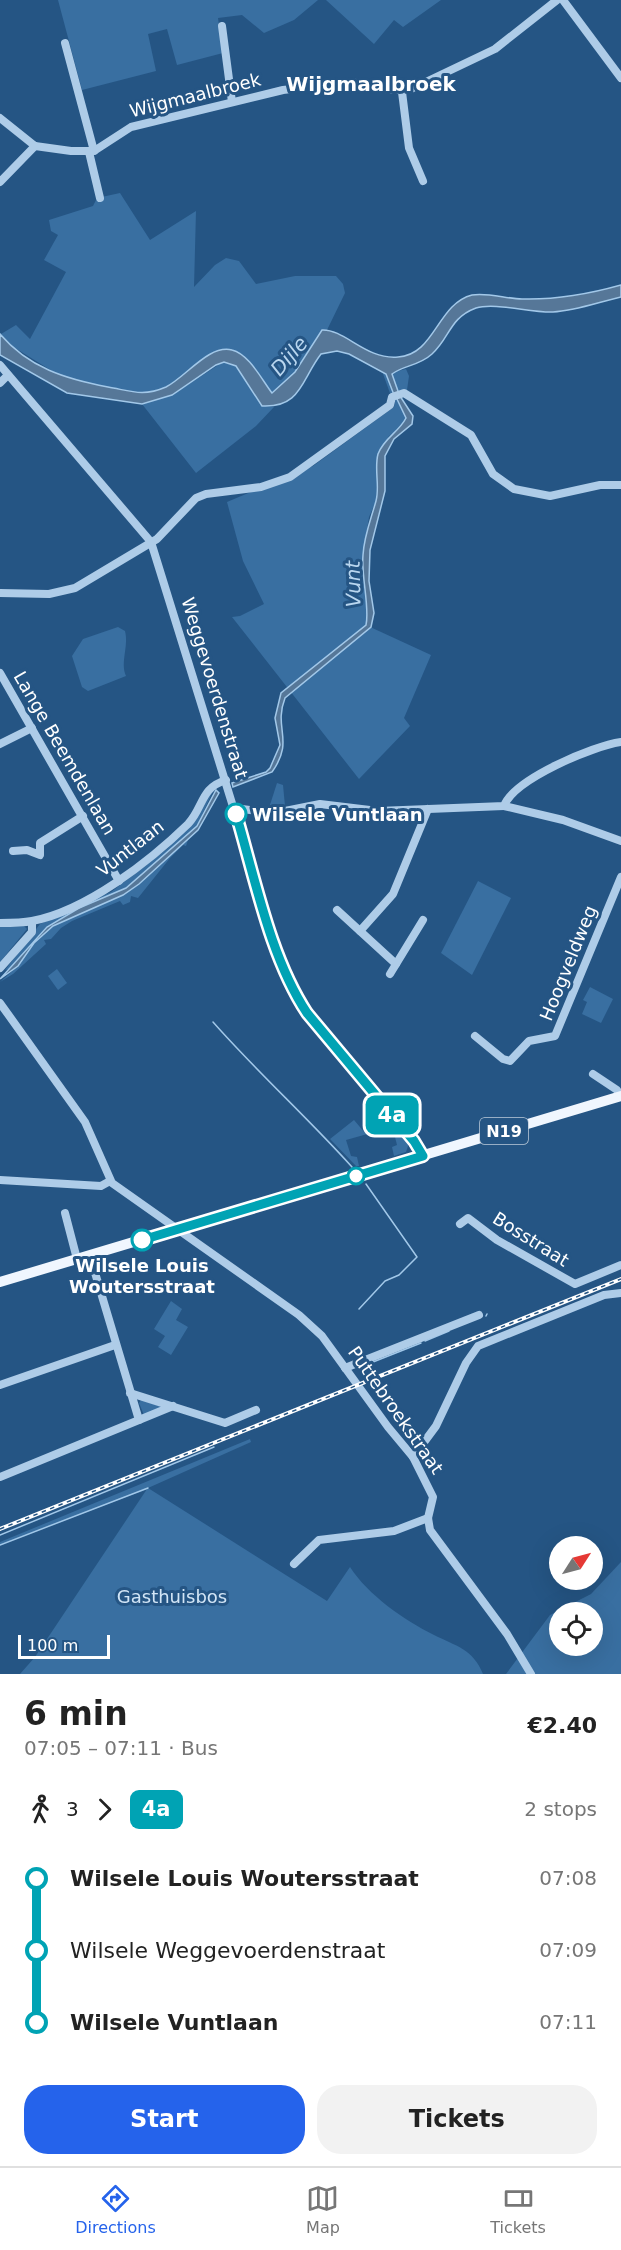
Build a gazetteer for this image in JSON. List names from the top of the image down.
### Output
{
  "streets": {
    "main road": ["N19"],
    "street": [
      "Wijgmaalbroek",
      "Weggevoerdenstraat",
      "Lange Beemdenlaan",
      "Vuntlaan",
      "Hoogveldweg",
      "Bosstraat",
      "Puttebroekstraat"
    ]
  },
  "crossings": [
    ["Weggevoerdenstraat", "Vuntlaan"],
    ["Weggevoerdenstraat", "N19"],
    ["Lange Beemdenlaan", "Vuntlaan"],
    ["N19", "Puttebroekstraat"]
  ],
  "districts": ["Wijgmaalbroek"],
  "water": ["Dijle", "Vunt"],
  "parks": ["Gasthuisbos"],
  "places": ["Wilsele Vuntlaan", "Wilsele Louis Woutersstraat"],
  "lines": ["bus line 4a"],
  "scale_bar": "100 m",
  "north": "top right",
  "page": {
    "on_map": "4a",
    "scale": "100 m",
    "heading": ["6 min", "07:05 – 07:11 · Bus", "€2.40"],
    "legs": ["3", "4a", "2 stops"],
    "list": [
      {
        "name": "Wilsele Louis Woutersstraat",
        "value": "07:08"
      },
      {
        "name": "Wilsele Weggevoerdenstraat",
        "value": "07:09"
      },
      {
        "name": "Wilsele Vuntlaan",
        "value": "07:11"
      }
    ],
    "buttons": ["Start", "Tickets"],
    "tabs": ["Directions", "Map", "Tickets"]
  }
}
